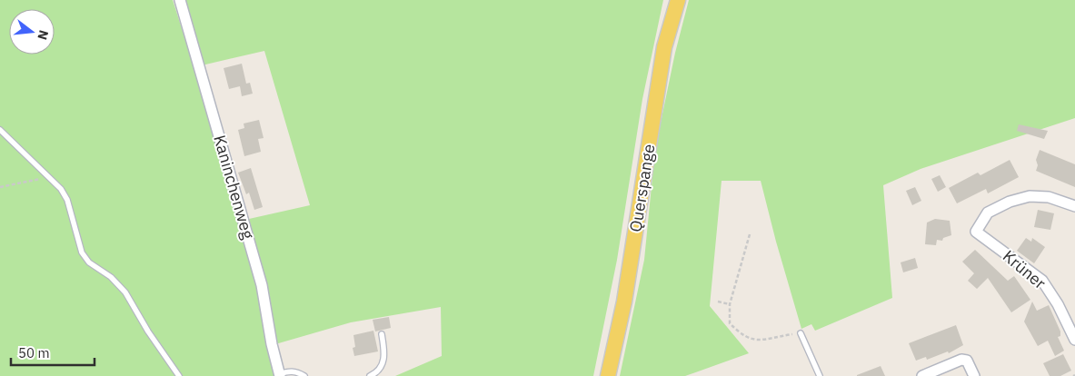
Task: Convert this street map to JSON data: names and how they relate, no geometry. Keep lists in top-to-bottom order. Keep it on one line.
{"streets":{"main road":["Querspange"],"street":["Kaninchenweg","Krüner"]},"scale_bar":"50 m","north":"right"}
